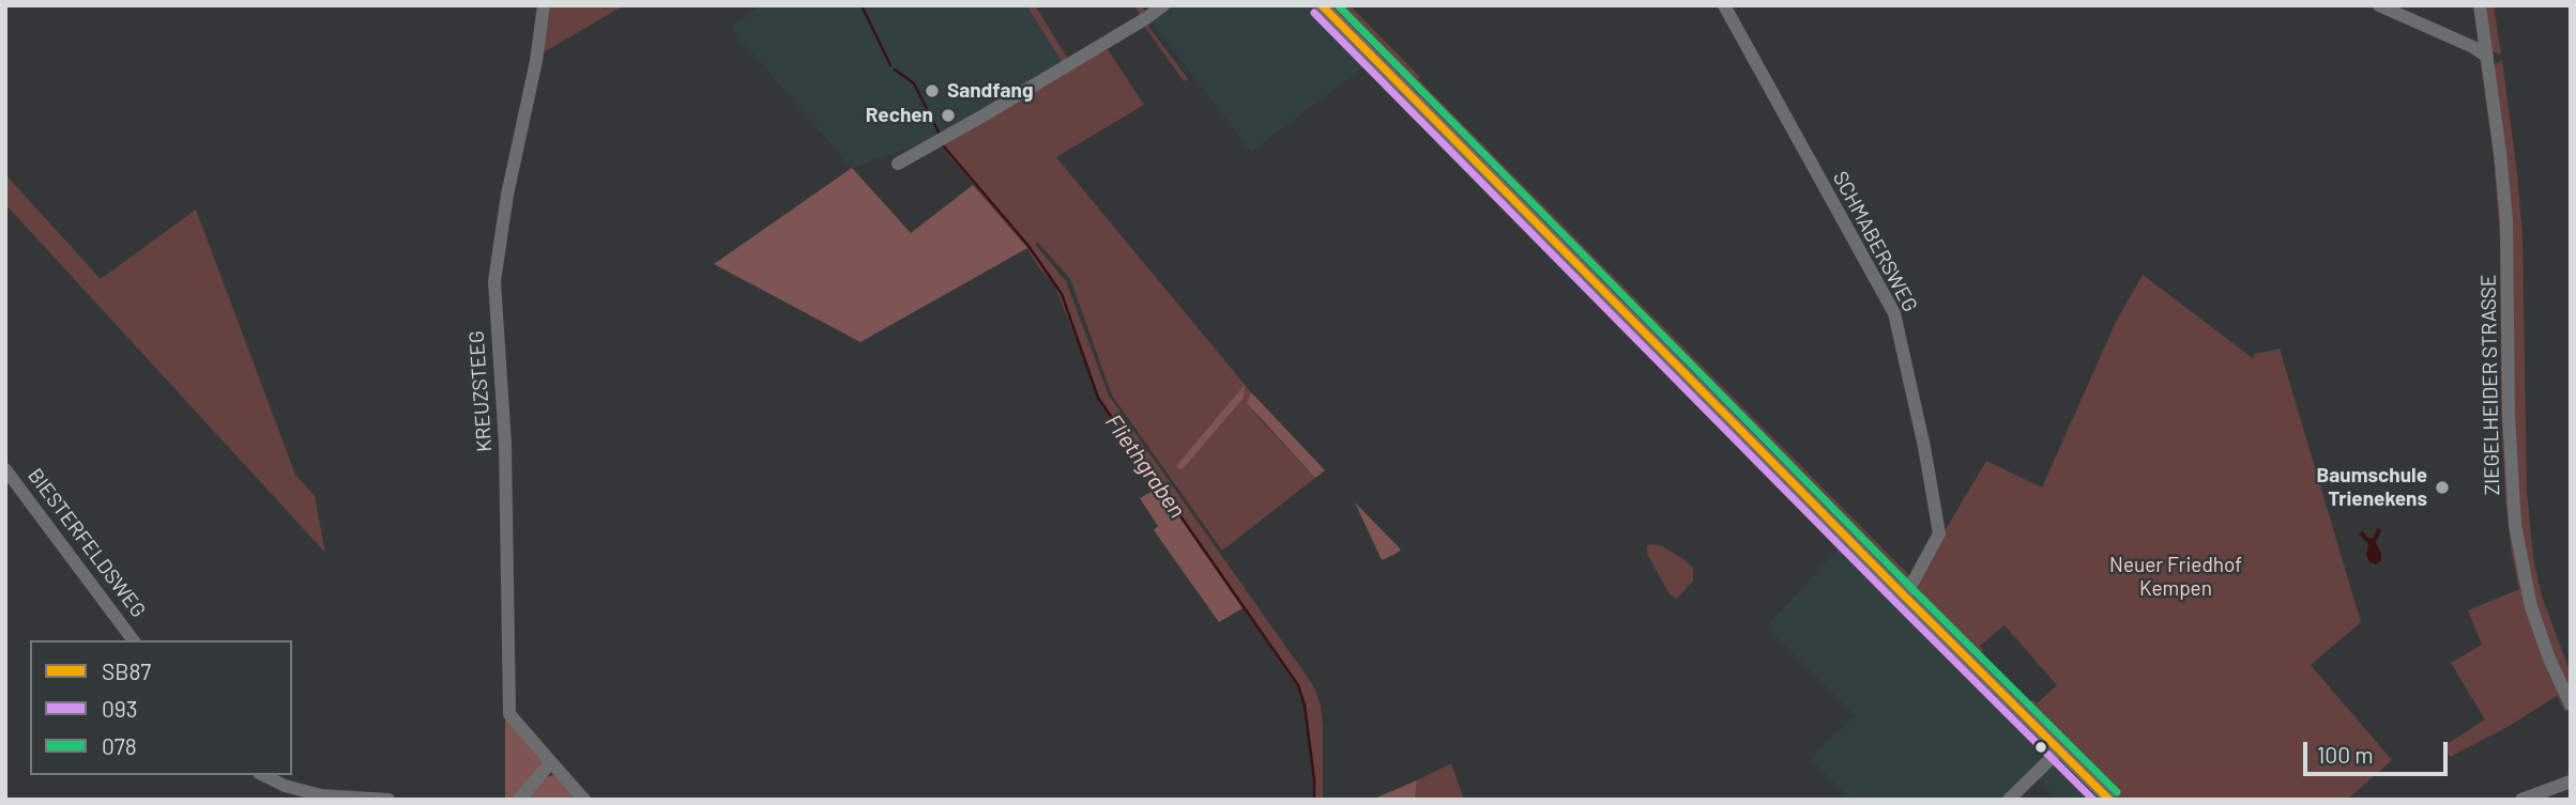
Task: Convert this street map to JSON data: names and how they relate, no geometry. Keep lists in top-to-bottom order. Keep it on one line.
{"streets":{"street":["SCHMABERSWEG","ZIEGELHEIDER STRASSE","KREUZSTEEG","BIESTERFELDSWEG"]},"water":["Fliethgraben"],"parks":["Neuer Friedhof Kempen"],"places":["Sandfang","Rechen","Baumschule Trienekens"],"lines":["transit line SB87","transit line 078","transit line 093"],"legend":["SB87","093","078"],"scale_bar":"100 m"}
